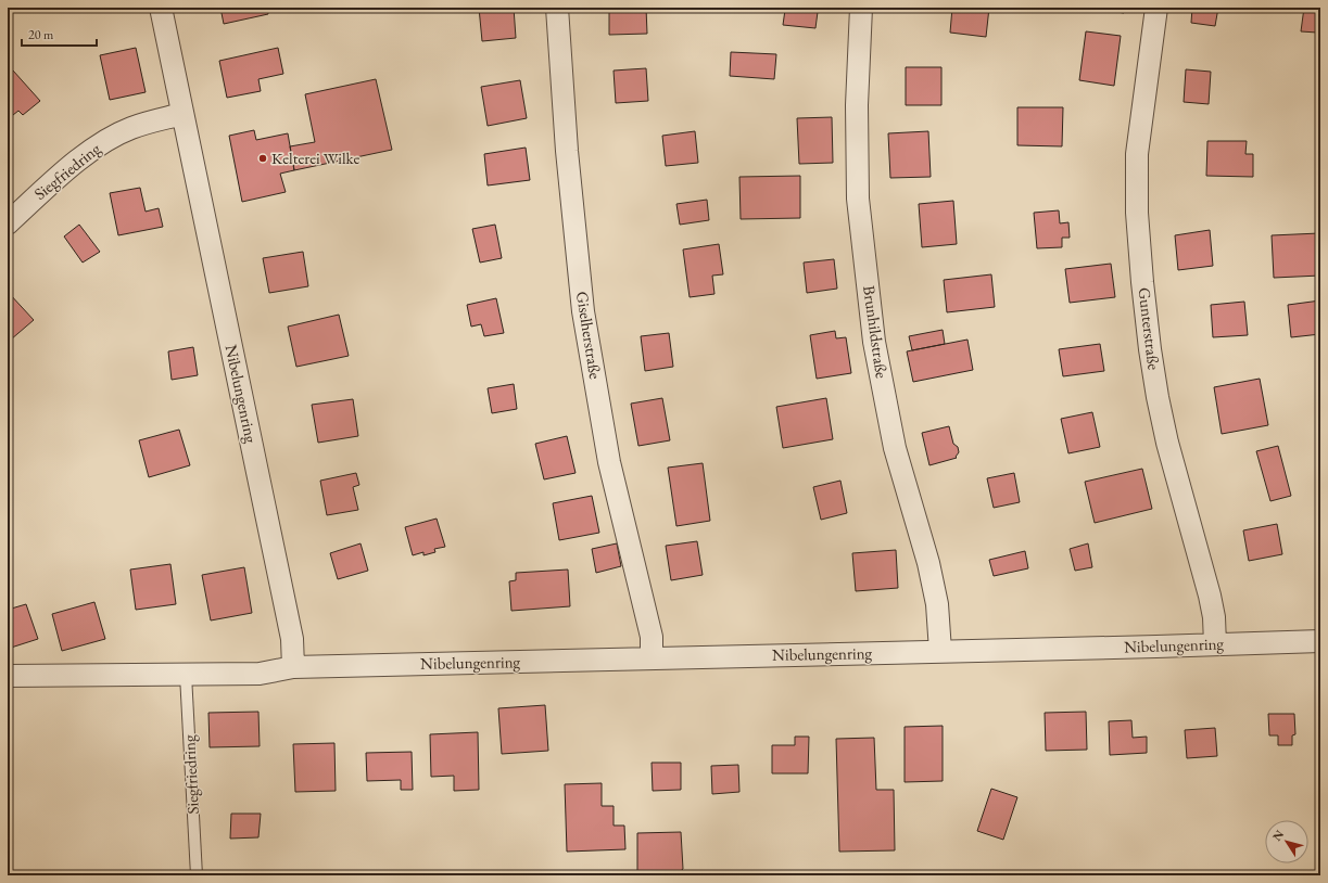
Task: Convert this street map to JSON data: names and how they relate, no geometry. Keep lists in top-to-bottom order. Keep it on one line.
{"streets":{"street":["Siegfriedring","Gunterstraße","Brunhildstraße","Giselherstraße","Nibelungenring"]},"crossings":[["Siegfriedring","Nibelungenring"],["Gunterstraße","Nibelungenring"],["Brunhildstraße","Nibelungenring"],["Giselherstraße","Nibelungenring"]],"places":["Kelterei Wilke"],"scale_bar":"20 m","north":"top left"}
